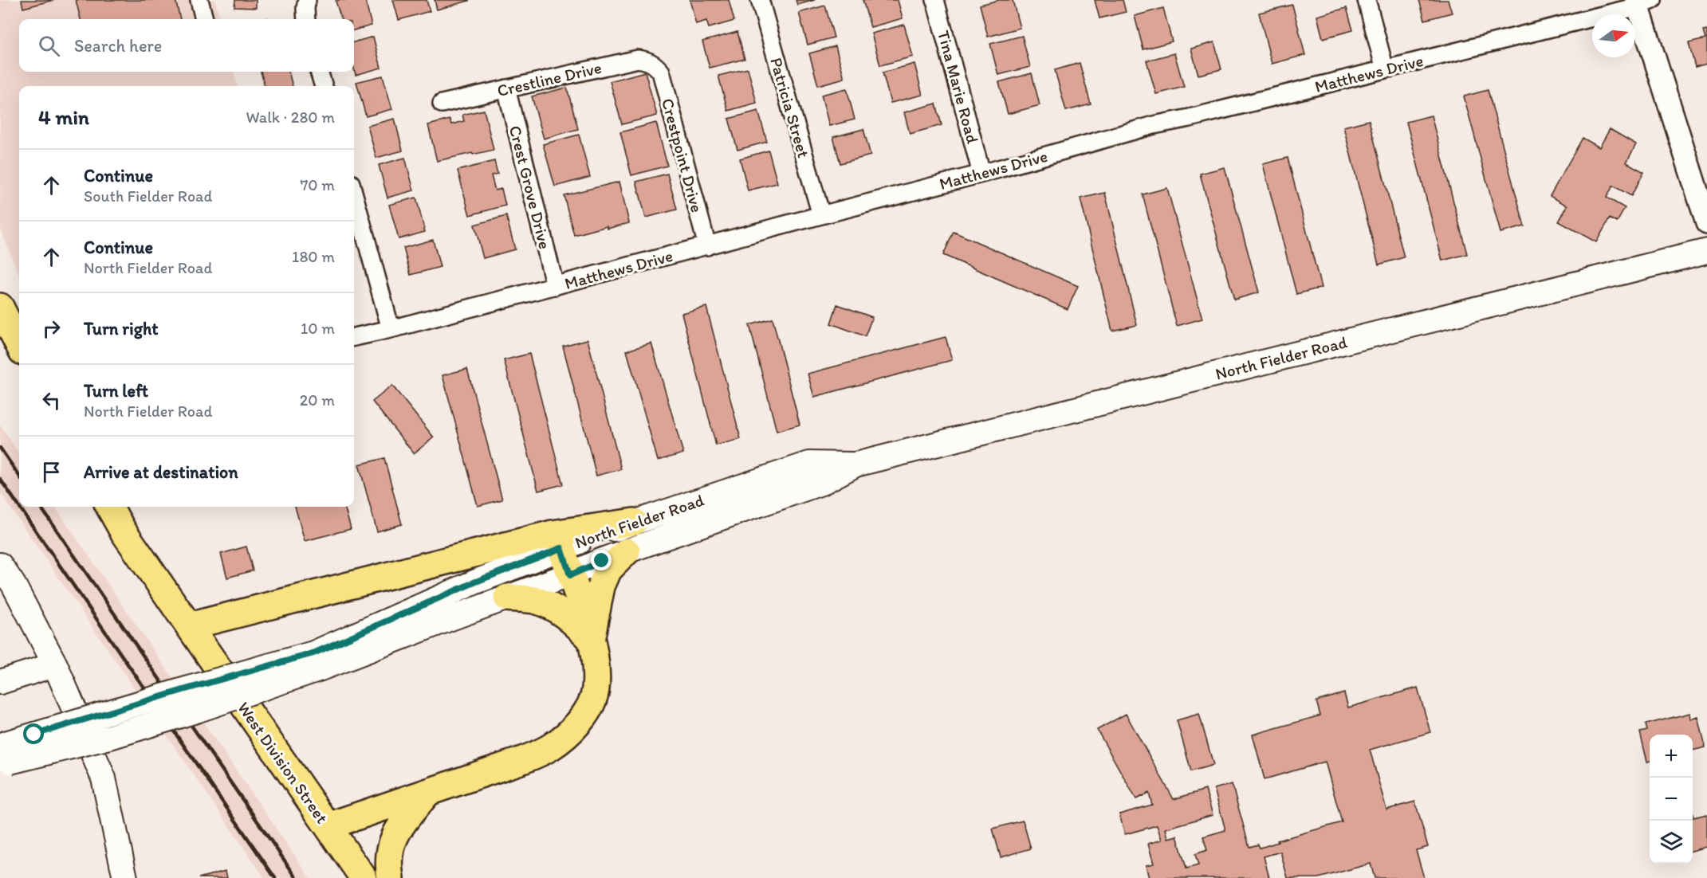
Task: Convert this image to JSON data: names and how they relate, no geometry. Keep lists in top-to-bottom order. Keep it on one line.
{"streets":{"main road":["North Fielder Road","West Division Street"],"street":["Matthews Drive","Crestline Drive","Tina Marie Road","Patricia Street","Crestpoint Drive","Crest Grove Drive"]},"crossings":[["Matthews Drive","Tina Marie Road"],["Matthews Drive","Patricia Street"],["Matthews Drive","Crestpoint Drive"],["Matthews Drive","Crest Grove Drive"],["Crestline Drive","Crestpoint Drive"],["Crestline Drive","Crest Grove Drive"]],"north":"right","page":{"search":"Search here","heading":["4 min","Walk · 280 m"],"list":[["Continue","South Fielder Road","70 m"],["Continue","North Fielder Road","180 m"],["Turn right","10 m"],["Turn left","North Fielder Road","20 m"],"Arrive at destination"],"map_buttons":["+","−"]}}
